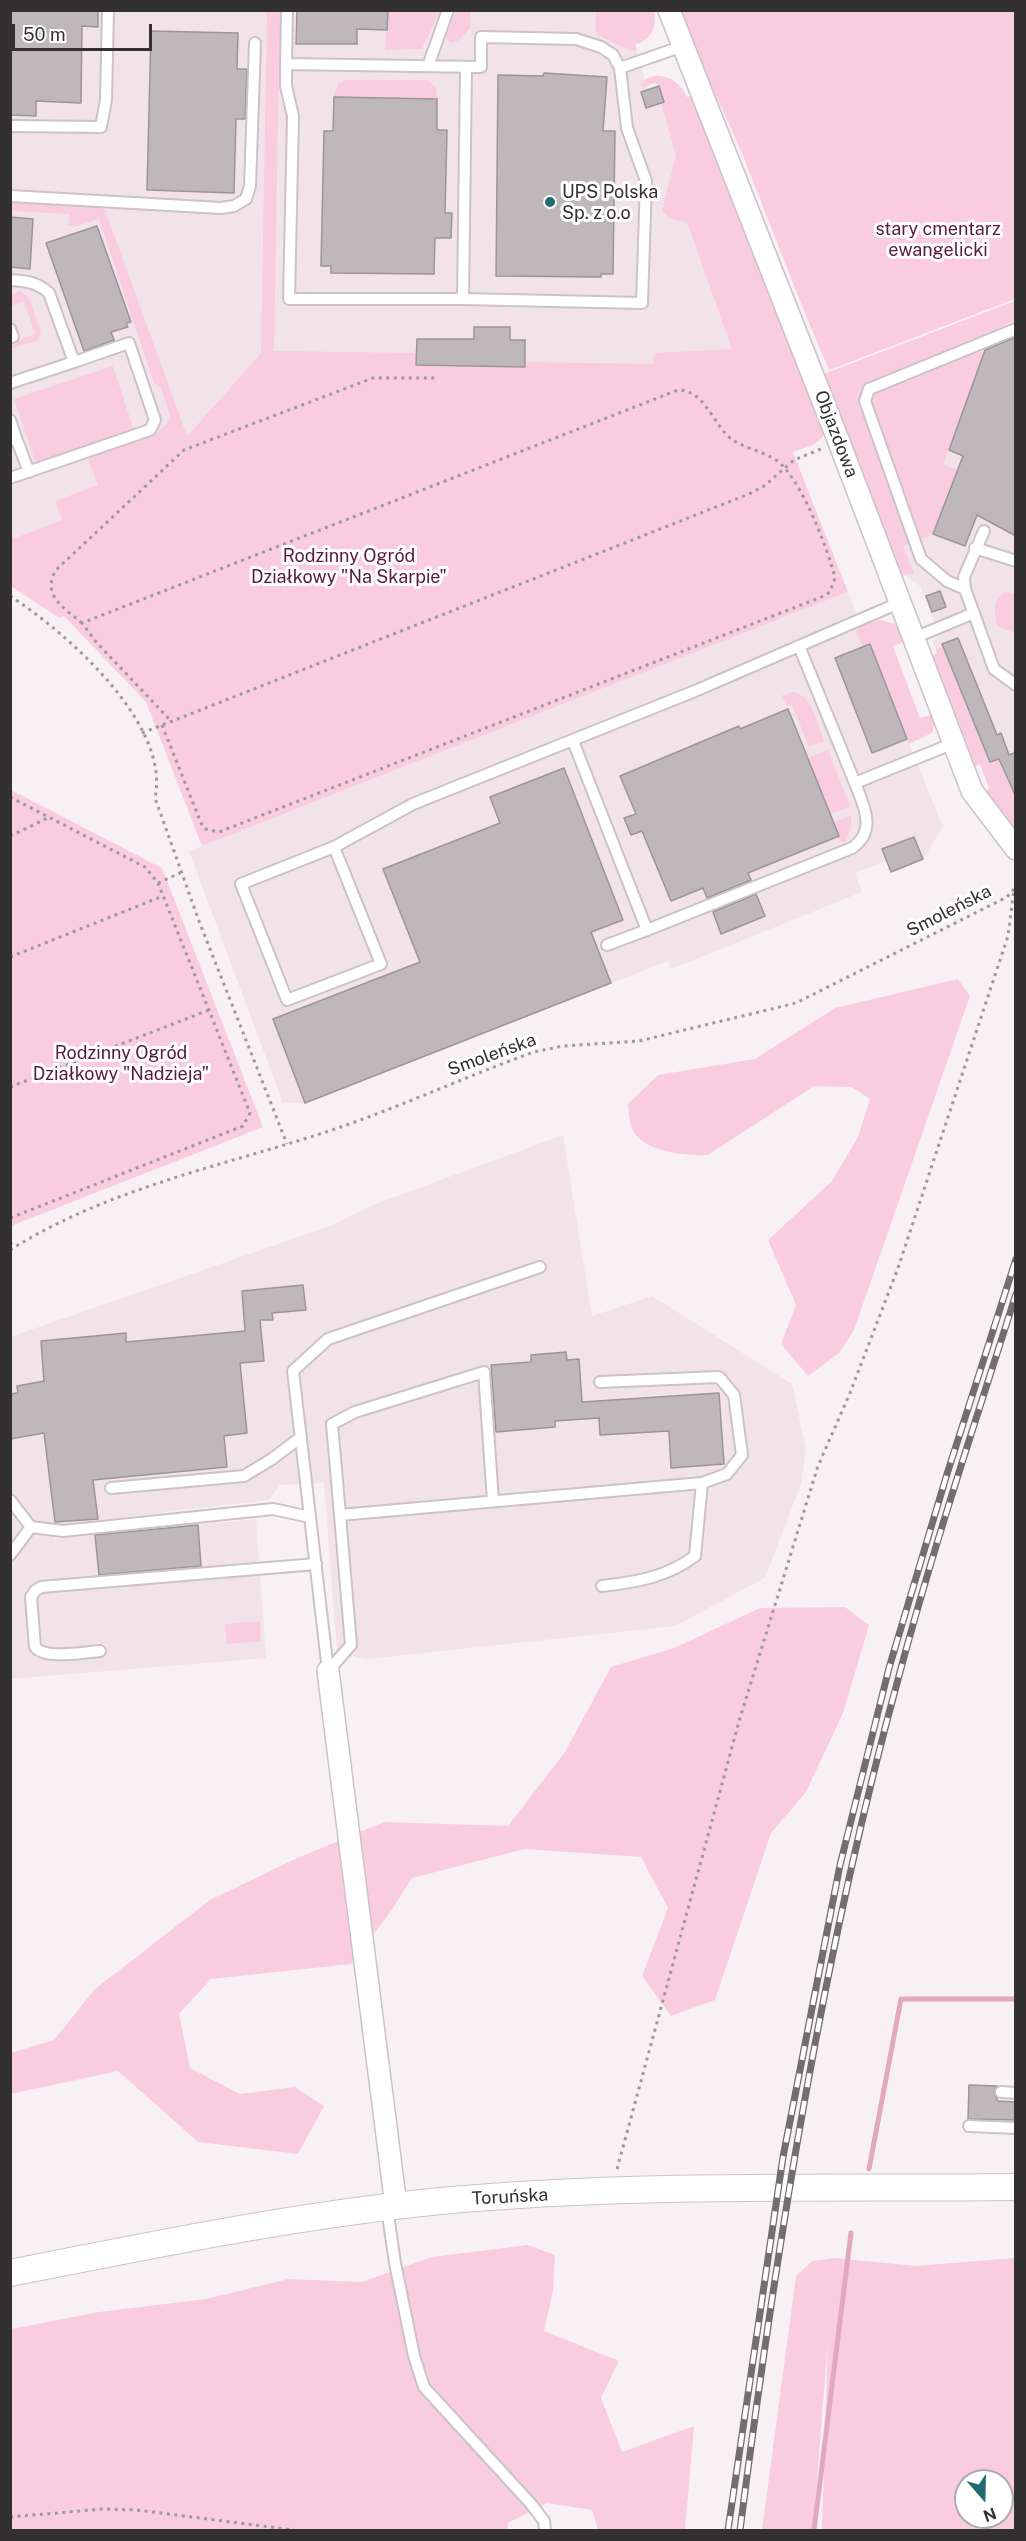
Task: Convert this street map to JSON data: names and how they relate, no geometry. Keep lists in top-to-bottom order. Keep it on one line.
{"streets":{"street":["Objazdowa","Toruńska"],"path":["Smoleńska"]},"parks":["stary cmentarz ewangelicki","Rodzinny Ogród Działkowy \"Na Skarpie\"","Rodzinny Ogród Działkowy \"Nadzieja\""],"places":["UPS Polska Sp. z o.o"],"scale_bar":"50 m","north":"bottom"}
